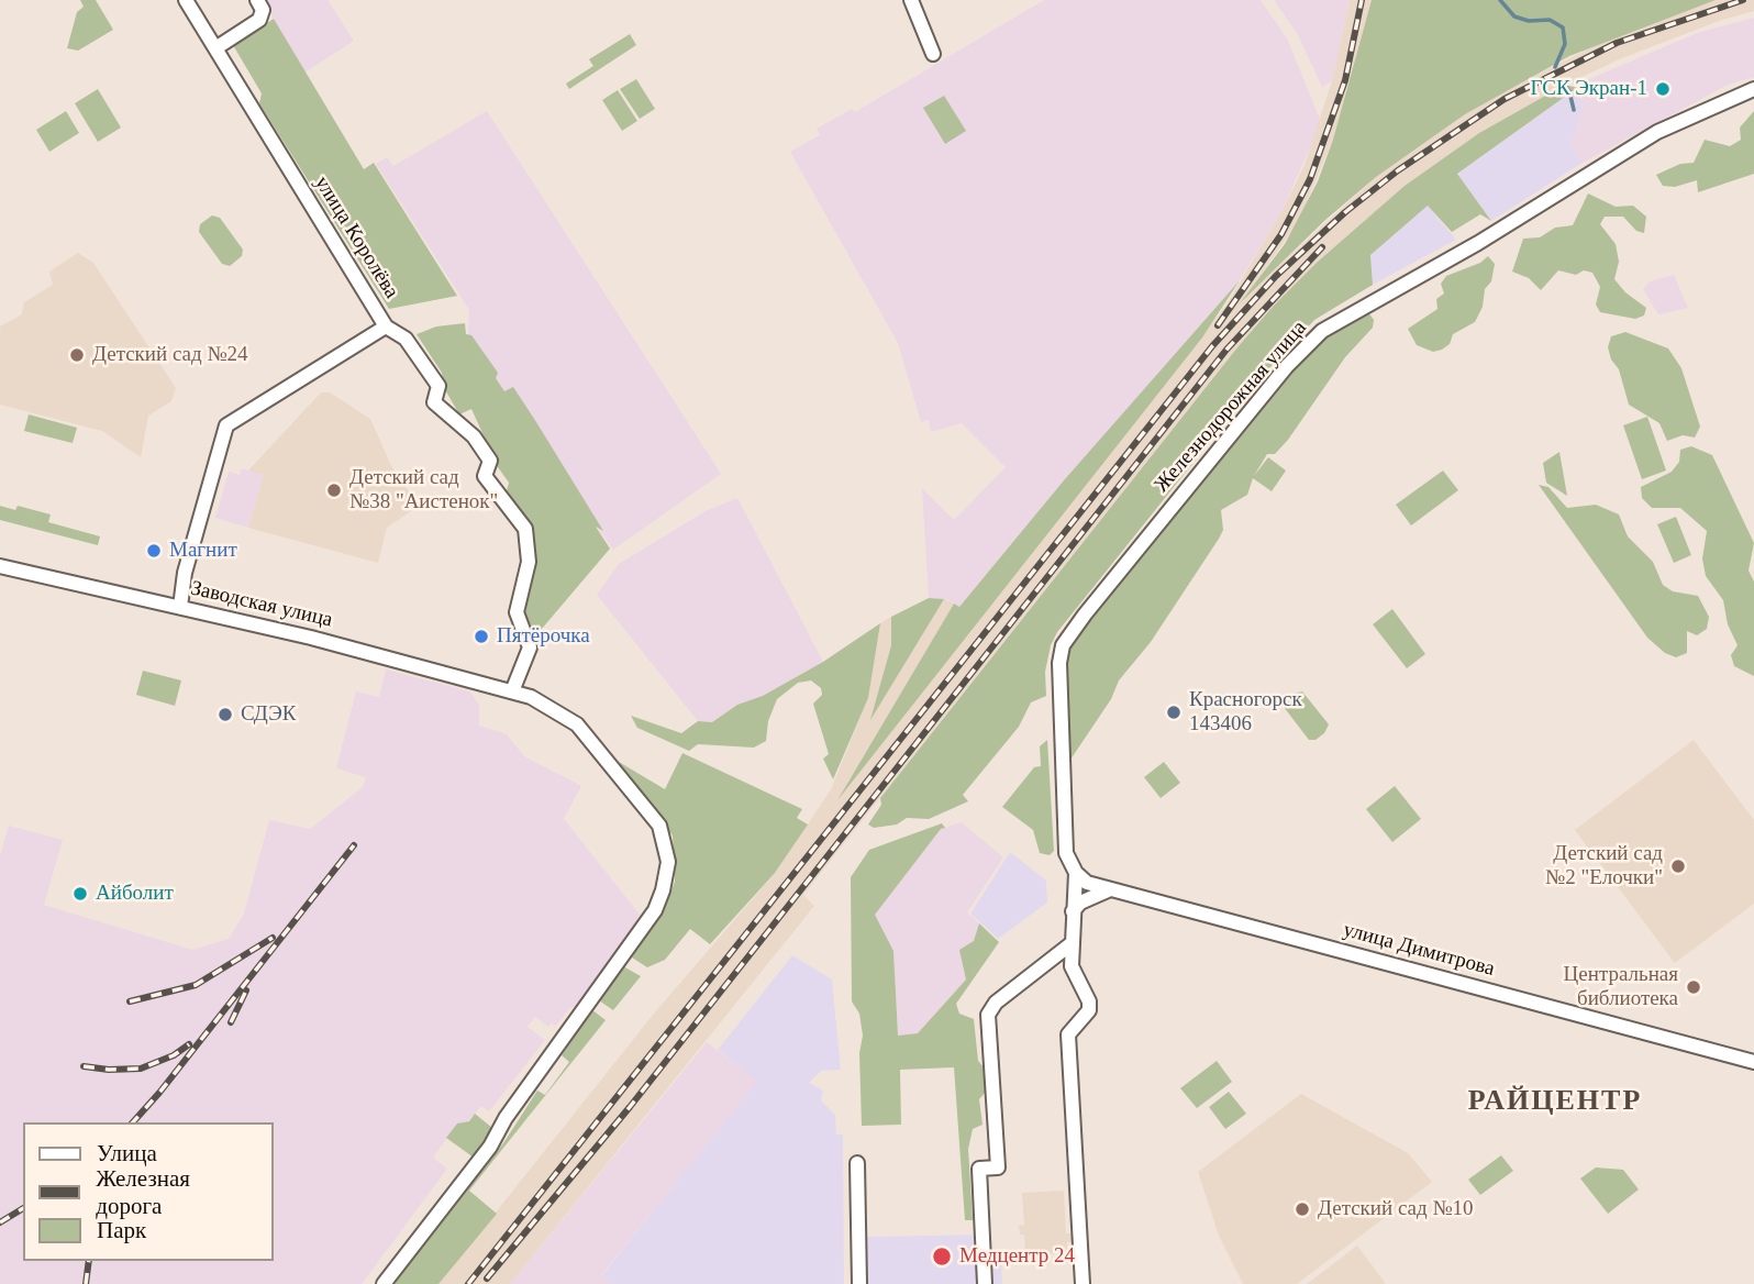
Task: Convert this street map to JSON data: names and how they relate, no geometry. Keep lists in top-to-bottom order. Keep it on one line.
{"streets":{"street":["улица Королёва","Железнодорожная улица","Заводская улица","улица Димитрова"]},"crossings":[["улица Королёва","Заводская улица"],["Железнодорожная улица","улица Димитрова"]],"districts":["РАЙЦЕНТР"],"places":["ГСК Экран-1","Детский сад №24","Детский сад №38 \"Аистенок\"","Магнит","Пятёрочка","Красногорск 143406","СДЭК","Детский сад №2 \"Елочки\"","Айболит","Центральная библиотека","Детский сад №10","Медцентр 24"],"legend":["Улица","Железная дорога","Парк"]}
